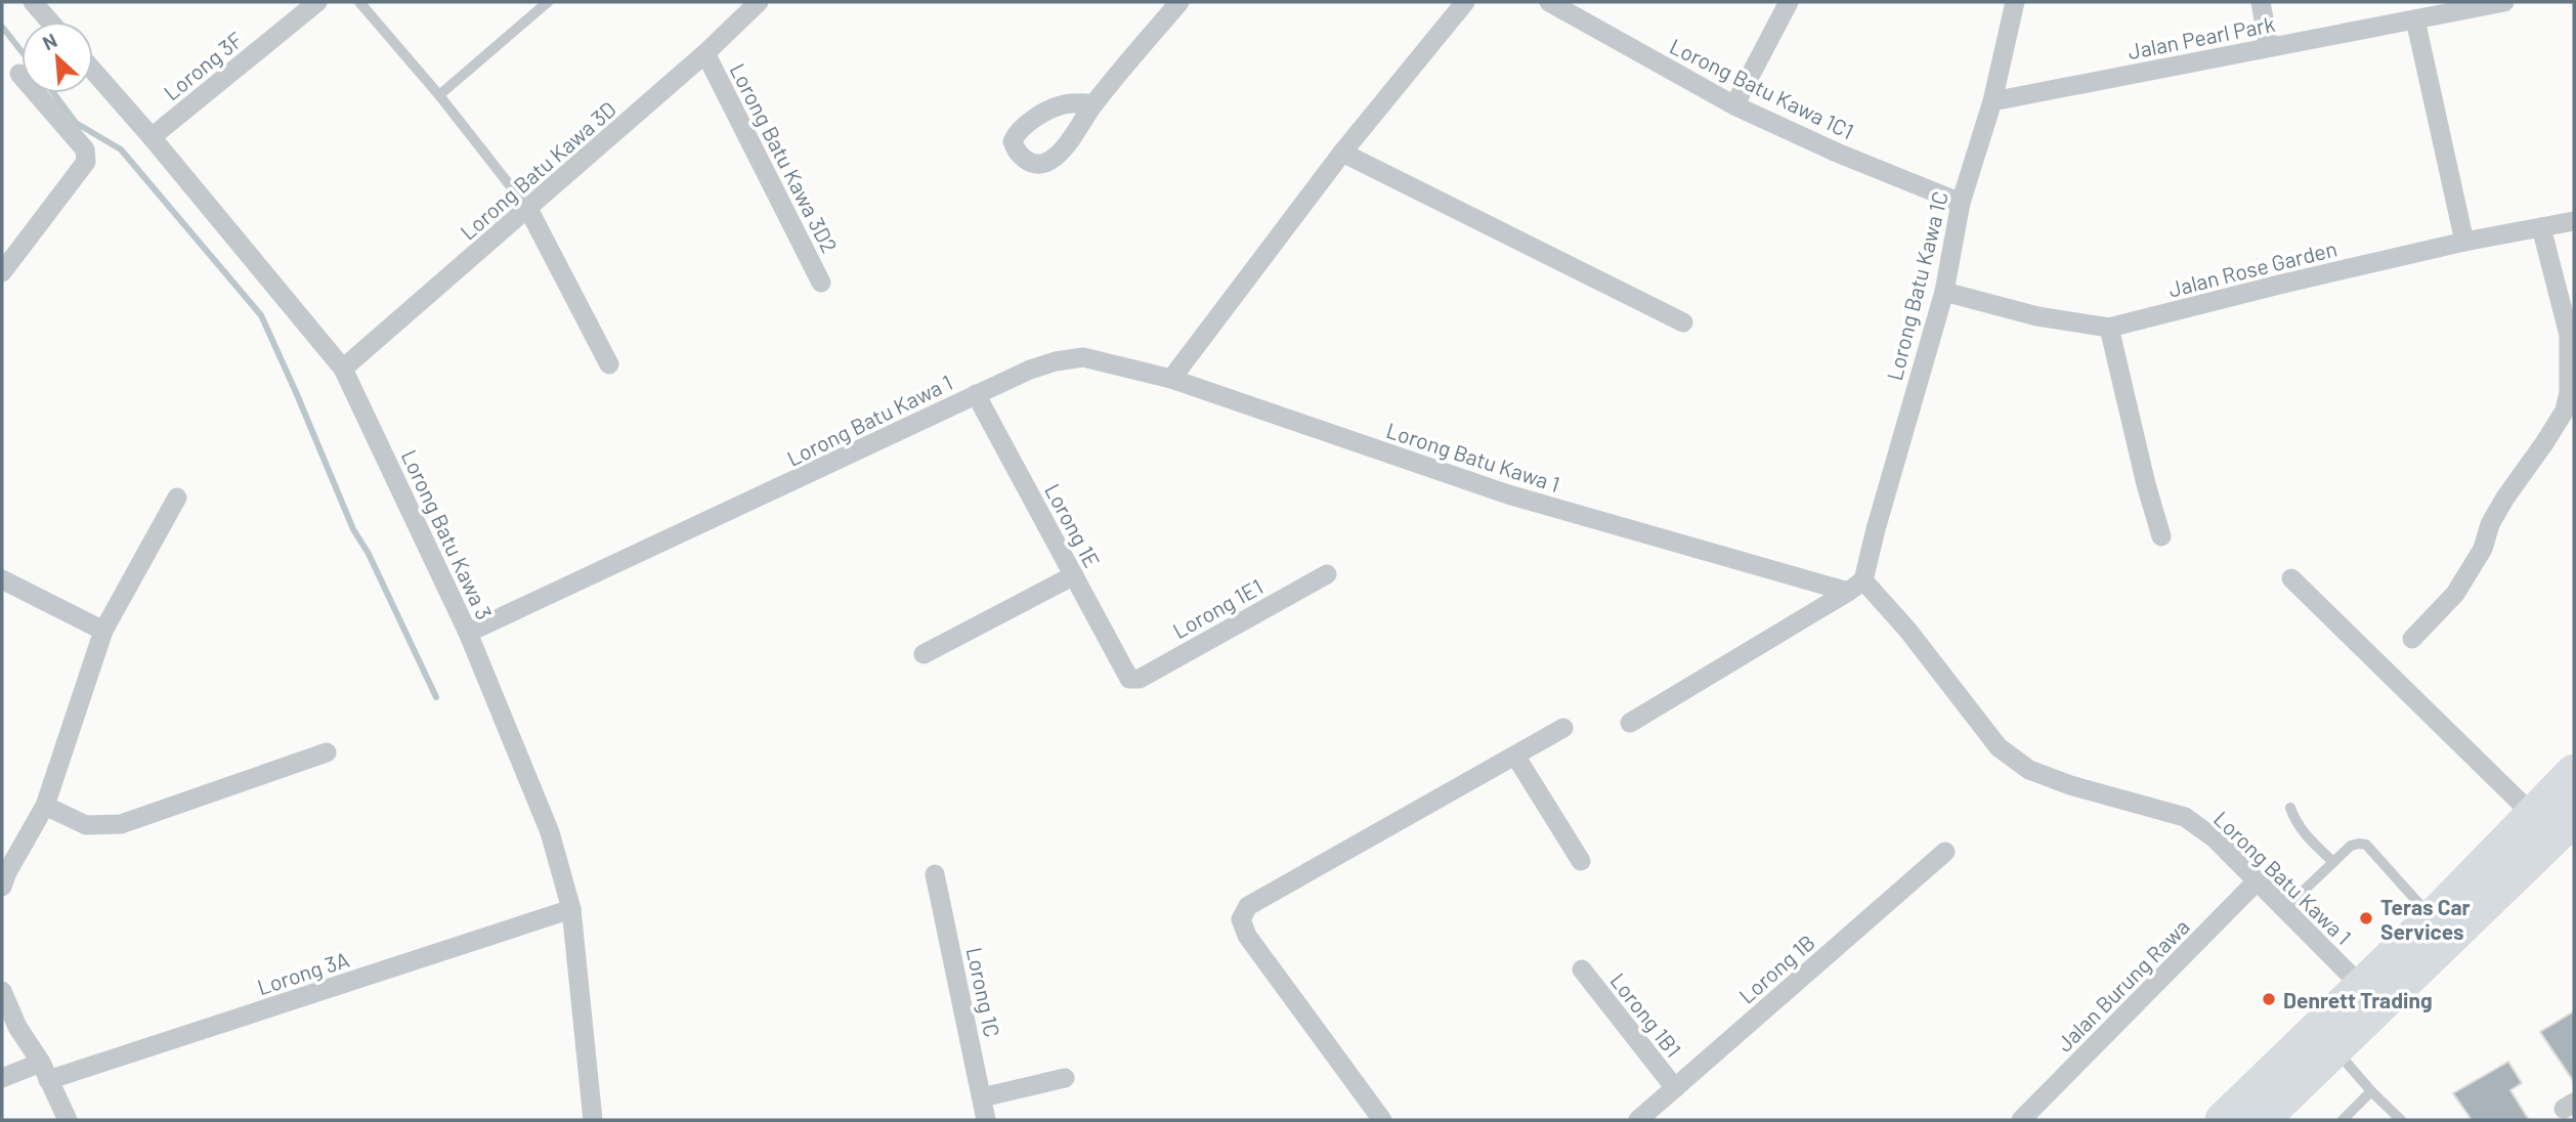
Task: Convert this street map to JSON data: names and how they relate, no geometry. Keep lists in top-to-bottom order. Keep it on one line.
{"streets":{"street":["Jalan Pearl Park","Lorong 3F","Lorong Batu Kawa 1C1","Lorong Batu Kawa 3D2","Lorong Batu Kawa 3D","Jalan Rose Garden","Lorong Batu Kawa 1C","Lorong Batu Kawa 1","Lorong 1E","Lorong Batu Kawa 3","Lorong 1E1","Lorong 1B","Lorong 3A","Jalan Burung Rawa","Lorong 1C","Lorong 1B1"]},"crossings":[["Jalan Pearl Park","Lorong Batu Kawa 1C"],["Lorong 3F","Lorong Batu Kawa 3"],["Lorong Batu Kawa 1C1","Lorong Batu Kawa 1C"],["Lorong Batu Kawa 3D2","Lorong Batu Kawa 3D"],["Lorong Batu Kawa 3D","Lorong Batu Kawa 3"],["Jalan Rose Garden","Lorong Batu Kawa 1C"],["Lorong Batu Kawa 1C","Lorong Batu Kawa 1"],["Lorong Batu Kawa 1","Lorong 1E"],["Lorong Batu Kawa 1","Lorong Batu Kawa 3"],["Lorong Batu Kawa 1","Jalan Burung Rawa"],["Lorong 1E","Lorong 1E1"],["Lorong Batu Kawa 3","Lorong 3A"],["Lorong 1B","Lorong 1B1"]],"places":["Teras Car Services","Denrett Trading"],"north":"top left"}
